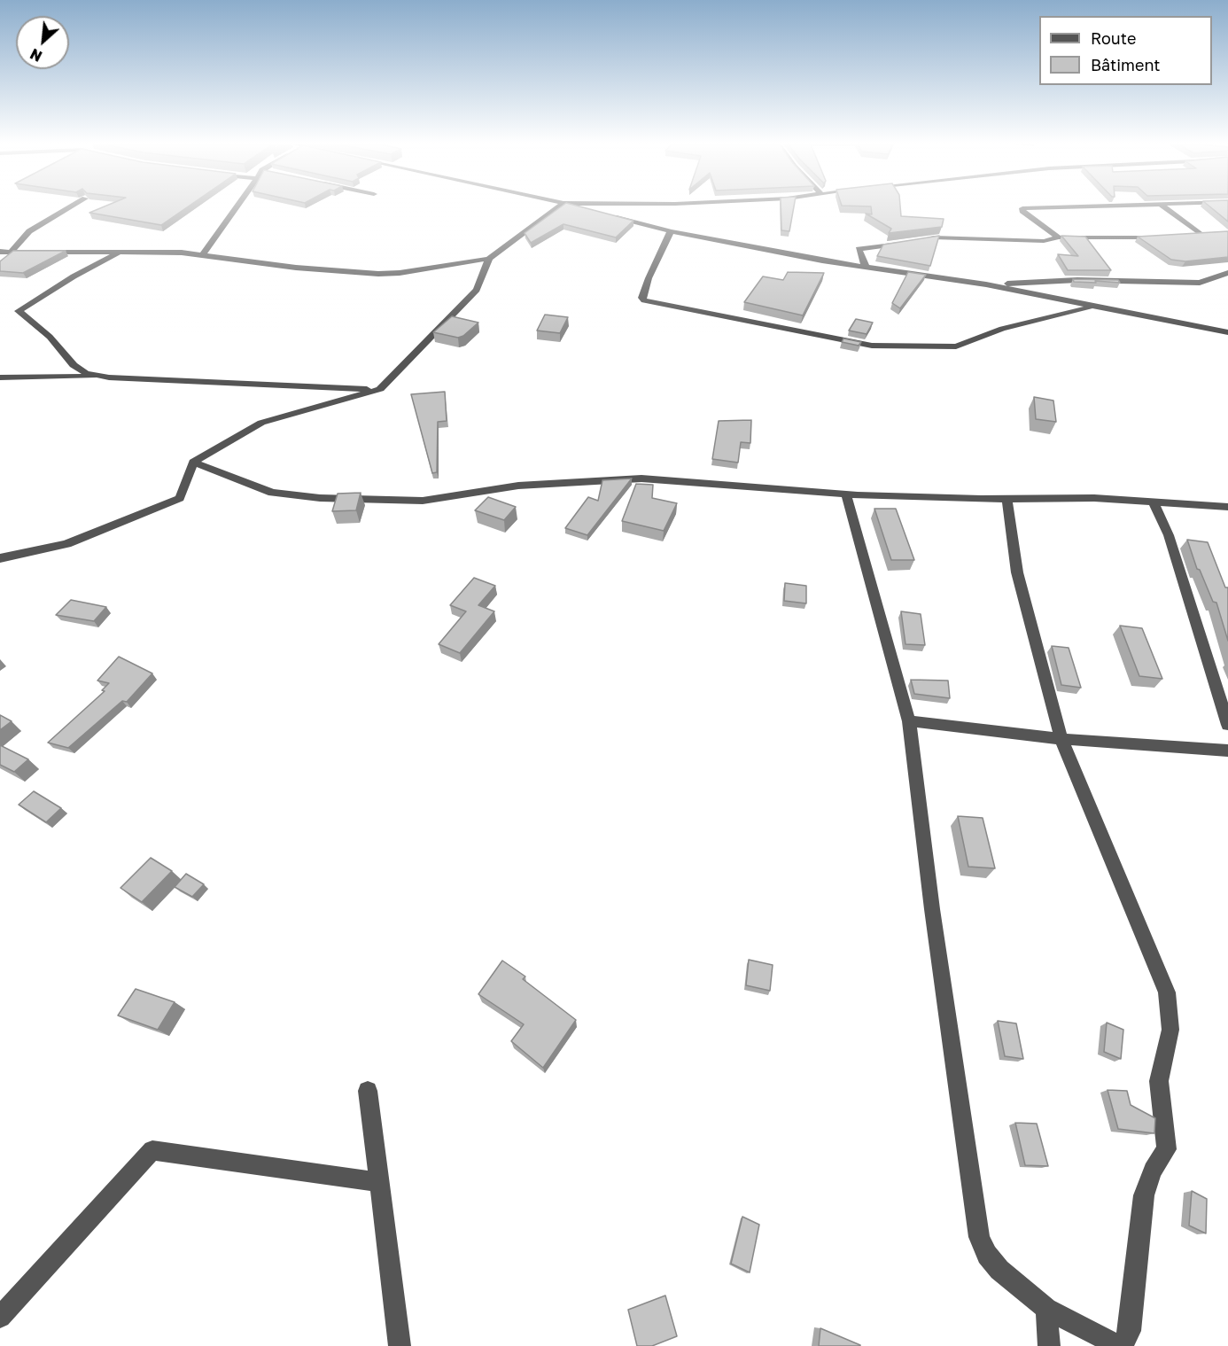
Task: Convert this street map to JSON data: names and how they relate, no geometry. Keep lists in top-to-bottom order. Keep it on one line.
{"legend":["Route","Bâtiment"],"north":"bottom left"}
